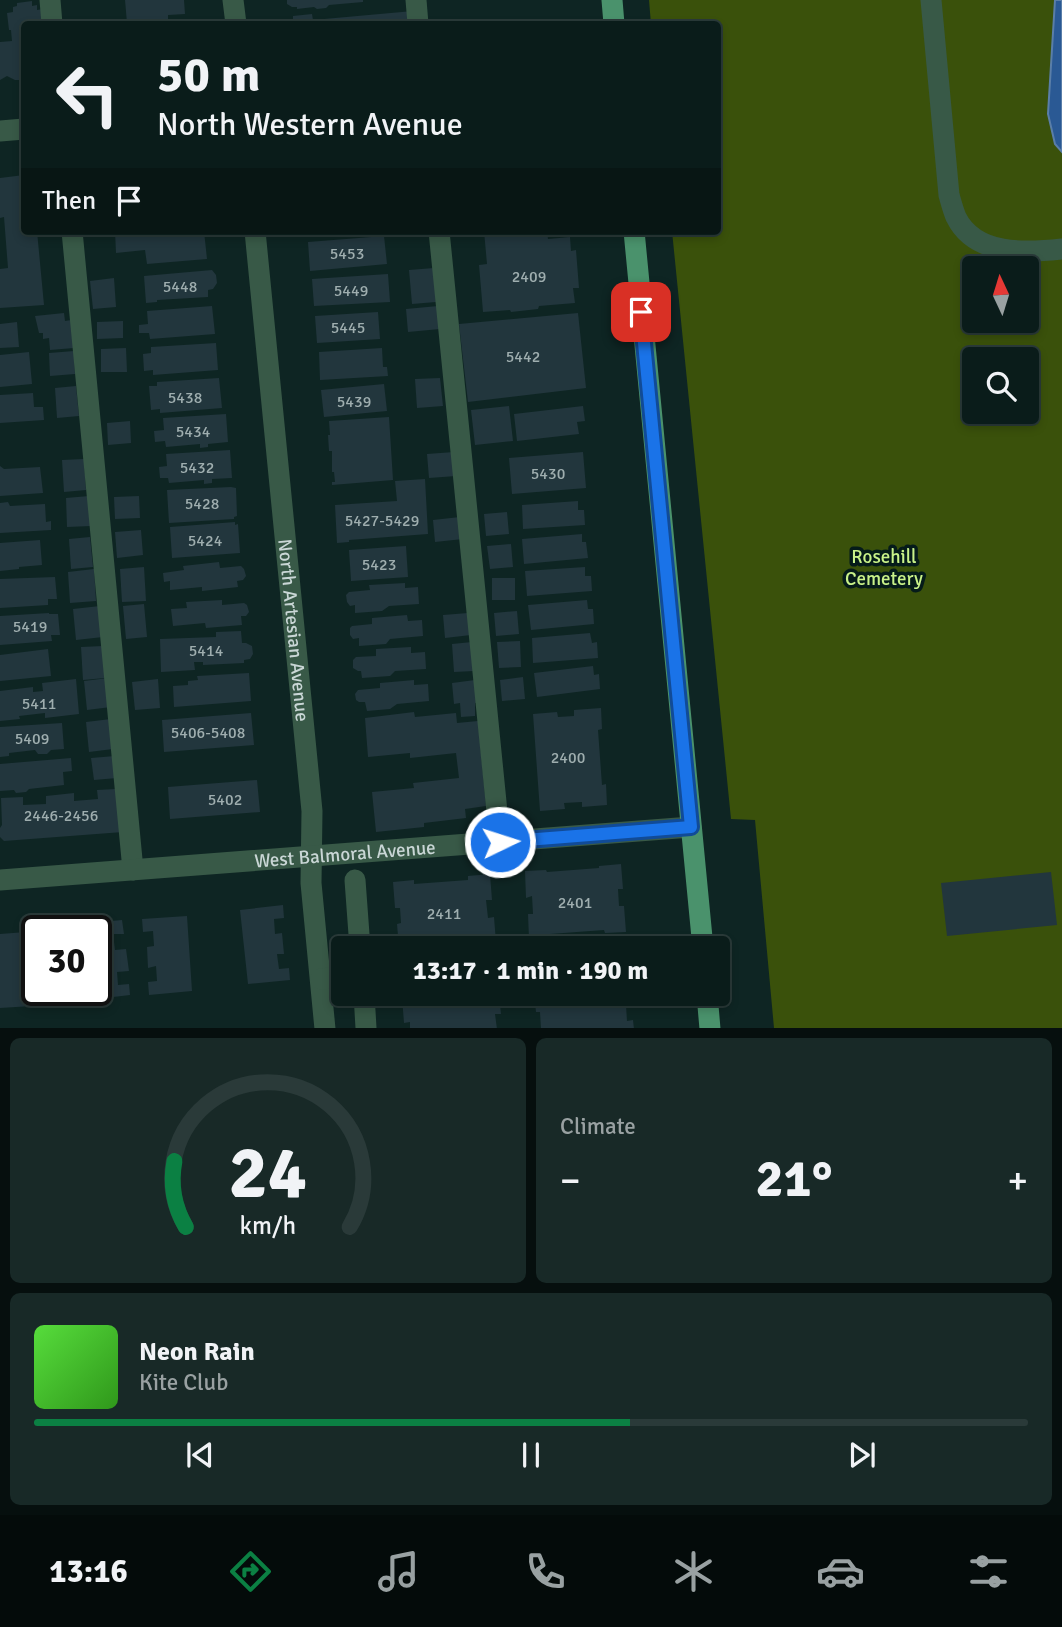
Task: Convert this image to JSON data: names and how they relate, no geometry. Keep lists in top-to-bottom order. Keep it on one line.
{"streets":{"street":["North Artesian Avenue","West Balmoral Avenue"]},"crossings":[["North Artesian Avenue","West Balmoral Avenue"]],"parks":["Rosehill Cemetery"],"house_numbers":["5453","2409","5448","5449","5445","5442","5438","5439","5434","5432","5430","5428","5427-5429","5424","5423","5419","5414","5411","5406-5408","5409","2400","5402","2446-2456","2401","2411"],"north":"top","page":{"turn":["50 m","North Western Avenue"],"then":"Then","limit":"30","trip":"13:17 · 1 min · 190 m","tile":"Climate","heat":["−","21°","+"],"song":["Neon Rain","Kite Club"],"tabs":"13:16","gauge":["24","km/h"]}}
